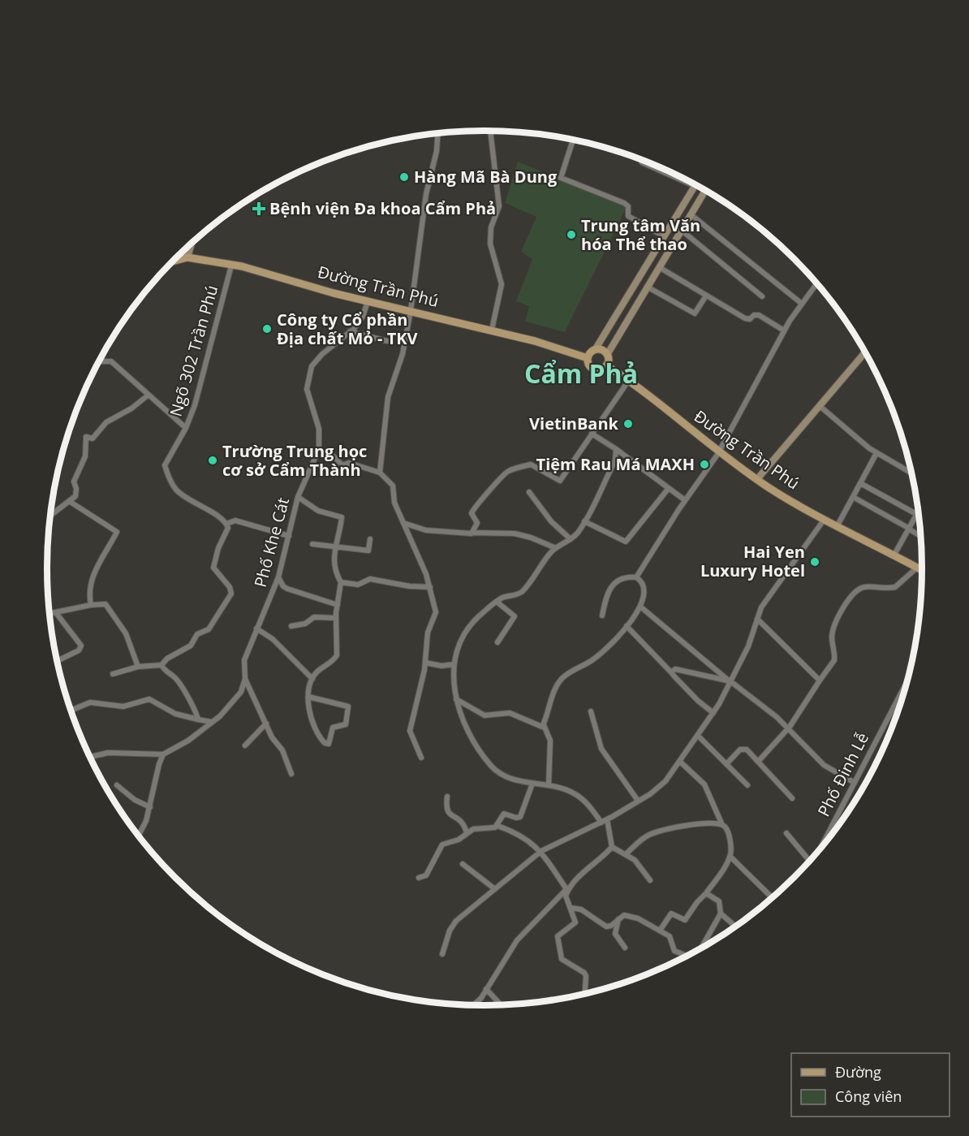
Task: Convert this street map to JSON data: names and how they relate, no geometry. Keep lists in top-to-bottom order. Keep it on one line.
{"streets":{"main road":["Đường Trần Phú"],"street":["Ngõ 302 Trần Phú","Phố Khe Cát","Phố Đinh Lễ"]},"crossings":[["Đường Trần Phú","Ngõ 302 Trần Phú"],["Đường Trần Phú","Phố Khe Cát"]],"districts":["Cẩm Phả"],"places":{"other":["Hàng Mã Bà Dung","Trung tâm Văn hóa Thể thao","Công ty Cổ phần Địa chất Mỏ - TKV","VietinBank","Trường Trung học cơ sở Cẩm Thành","Tiệm Rau Má MAXH","Hai Yen Luxury Hotel"],"health":["Bệnh viện Đa khoa Cẩm Phả"]},"legend":["Đường","Công viên"]}
